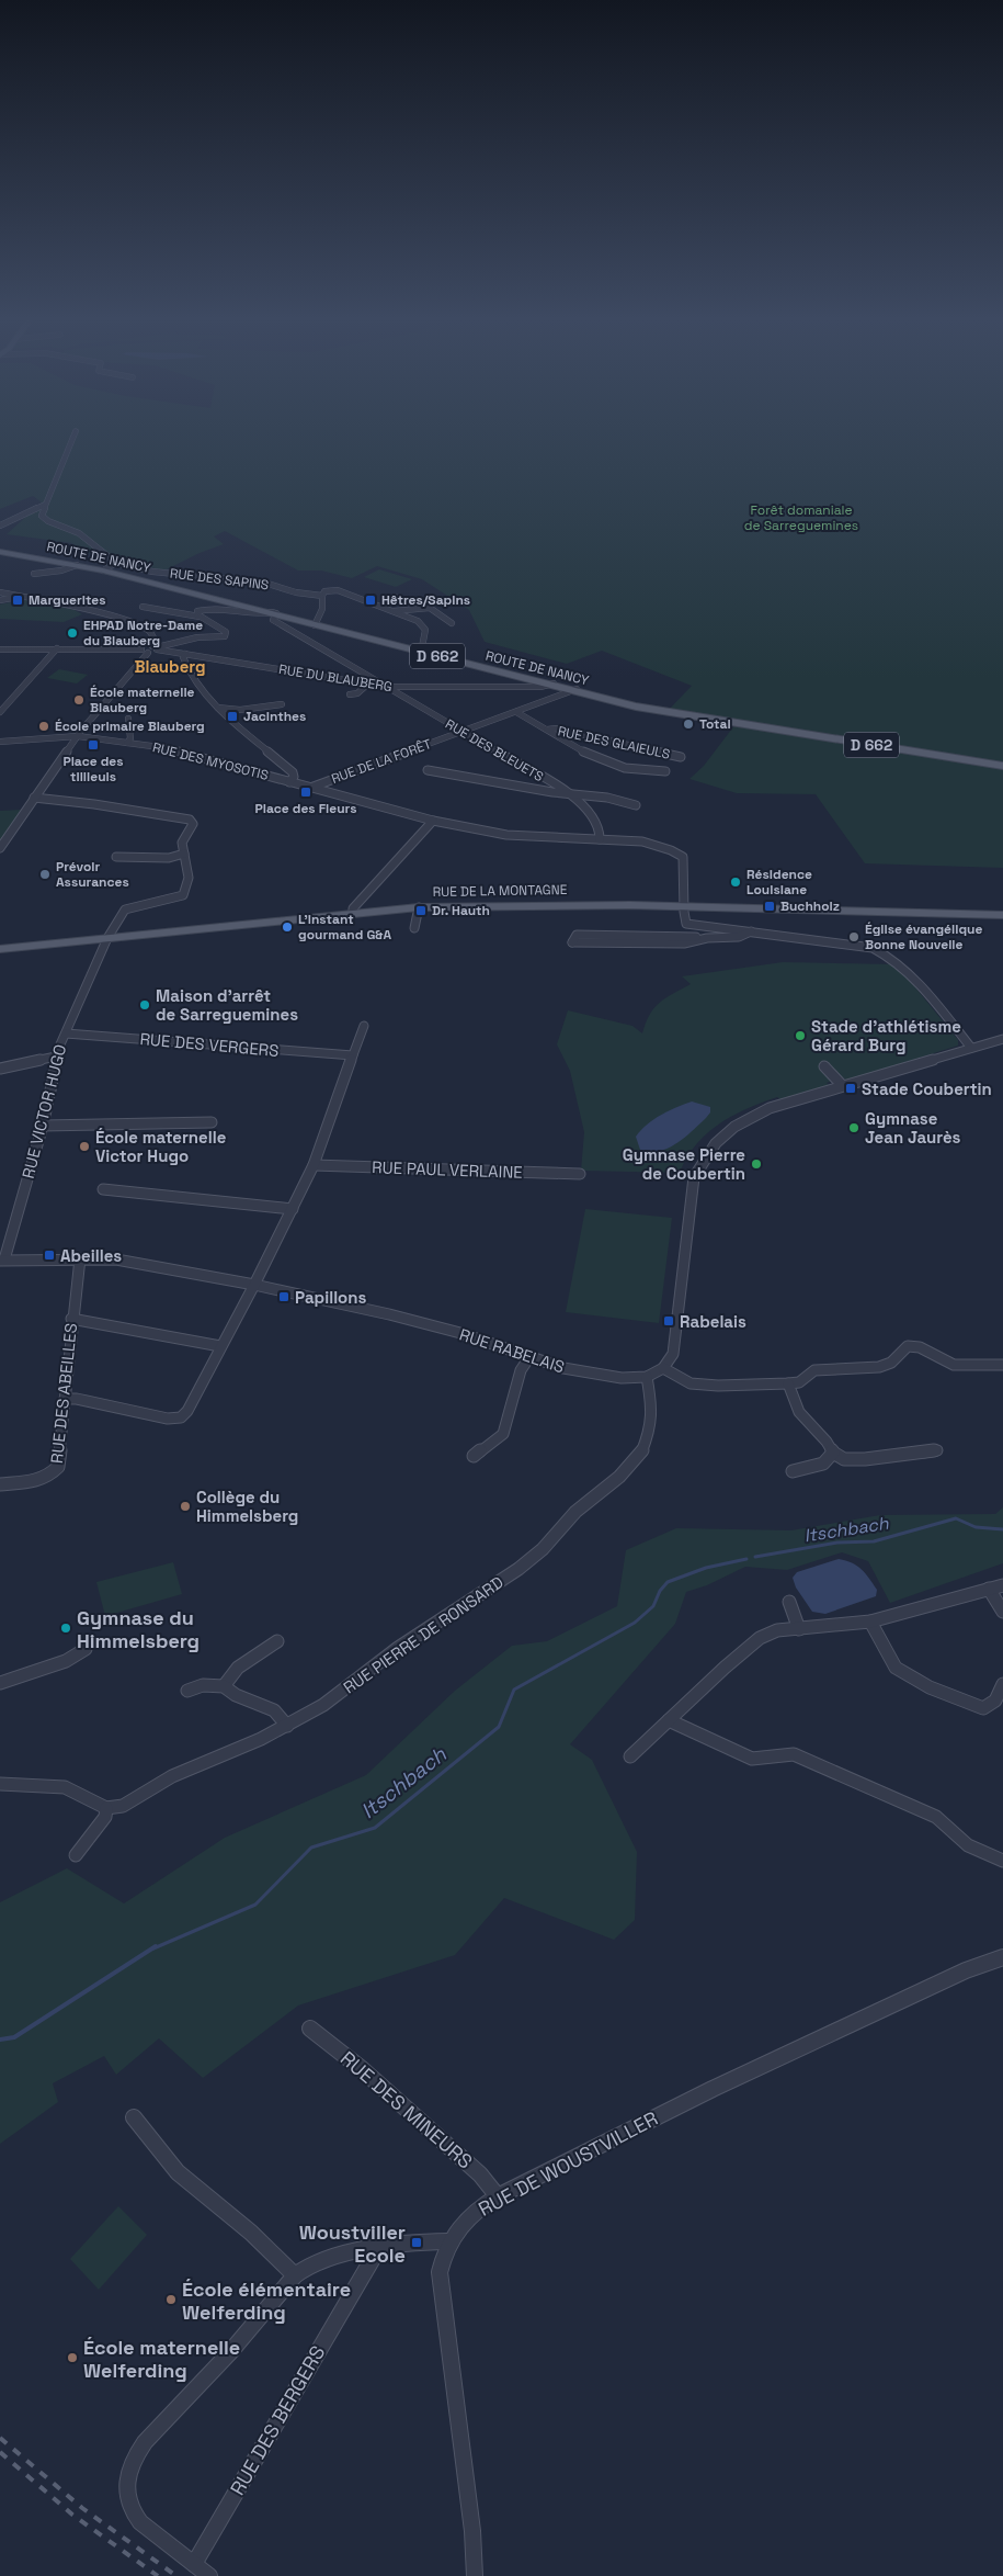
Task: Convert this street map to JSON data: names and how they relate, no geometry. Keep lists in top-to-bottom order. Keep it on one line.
{"streets":{"main road":["ROUTE DE NANCY","D 662","RUE DE LA MONTAGNE"],"street":["RUE DES SAPINS","RUE DU BLAUBERG","RUE DES GLAIEULS","RUE DES BLEUETS","RUE DES MYOSOTIS","RUE DE LA FORÊT","RUE DES VERGERS","RUE VICTOR HUGO","RUE PAUL VERLAINE","RUE RABELAIS","RUE DES ABEILLES","RUE PIERRE DE RONSARD","RUE DES MINEURS","RUE DE WOUSTVILLER","RUE DES BERGERS"]},"crossings":[["ROUTE DE NANCY","RUE DU BLAUBERG"],["ROUTE DE NANCY","RUE DES BLEUETS"],["ROUTE DE NANCY","RUE DE LA FORÊT"],["RUE DU BLAUBERG","RUE DES BLEUETS"],["RUE DES BLEUETS","RUE DE LA FORÊT"],["RUE DE LA MONTAGNE","RUE VICTOR HUGO"],["RUE DES VERGERS","RUE VICTOR HUGO"],["RUE VICTOR HUGO","RUE RABELAIS"],["RUE RABELAIS","RUE DES ABEILLES"],["RUE RABELAIS","RUE PIERRE DE RONSARD"],["RUE DES MINEURS","RUE DE WOUSTVILLER"]],"districts":["Blauberg"],"water":["Itschbach"],"parks":["Forêt domaniale de Sarreguemines"],"places":{"transit":["Marguerites","Hêtres/Sapins","Jacinthes","Place des tillleuls","Place des Fleurs","Buchholz","Dr. Hauth","Stade Coubertin","Abeilles","Papillons","Rabelais","Woustviller Ecole"],"other":["EHPAD Notre-Dame du Blauberg","École maternelle Blauberg","Total","École primaire Blauberg","Prévoir Assurances","Résidence Louisiane","L'instant gourmand G&A","Église évangélique Bonne Nouvelle","Maison d'arrêt de Sarreguemines","Stade d'athlétisme Gérard Burg","Gymnase Jean Jaurès","École maternelle Victor Hugo","Gymnase Pierre de Coubertin","Collège du Himmelsberg","Gymnase du Himmelsberg","École élémentaire Welferding","École maternelle Welferding"]}}
